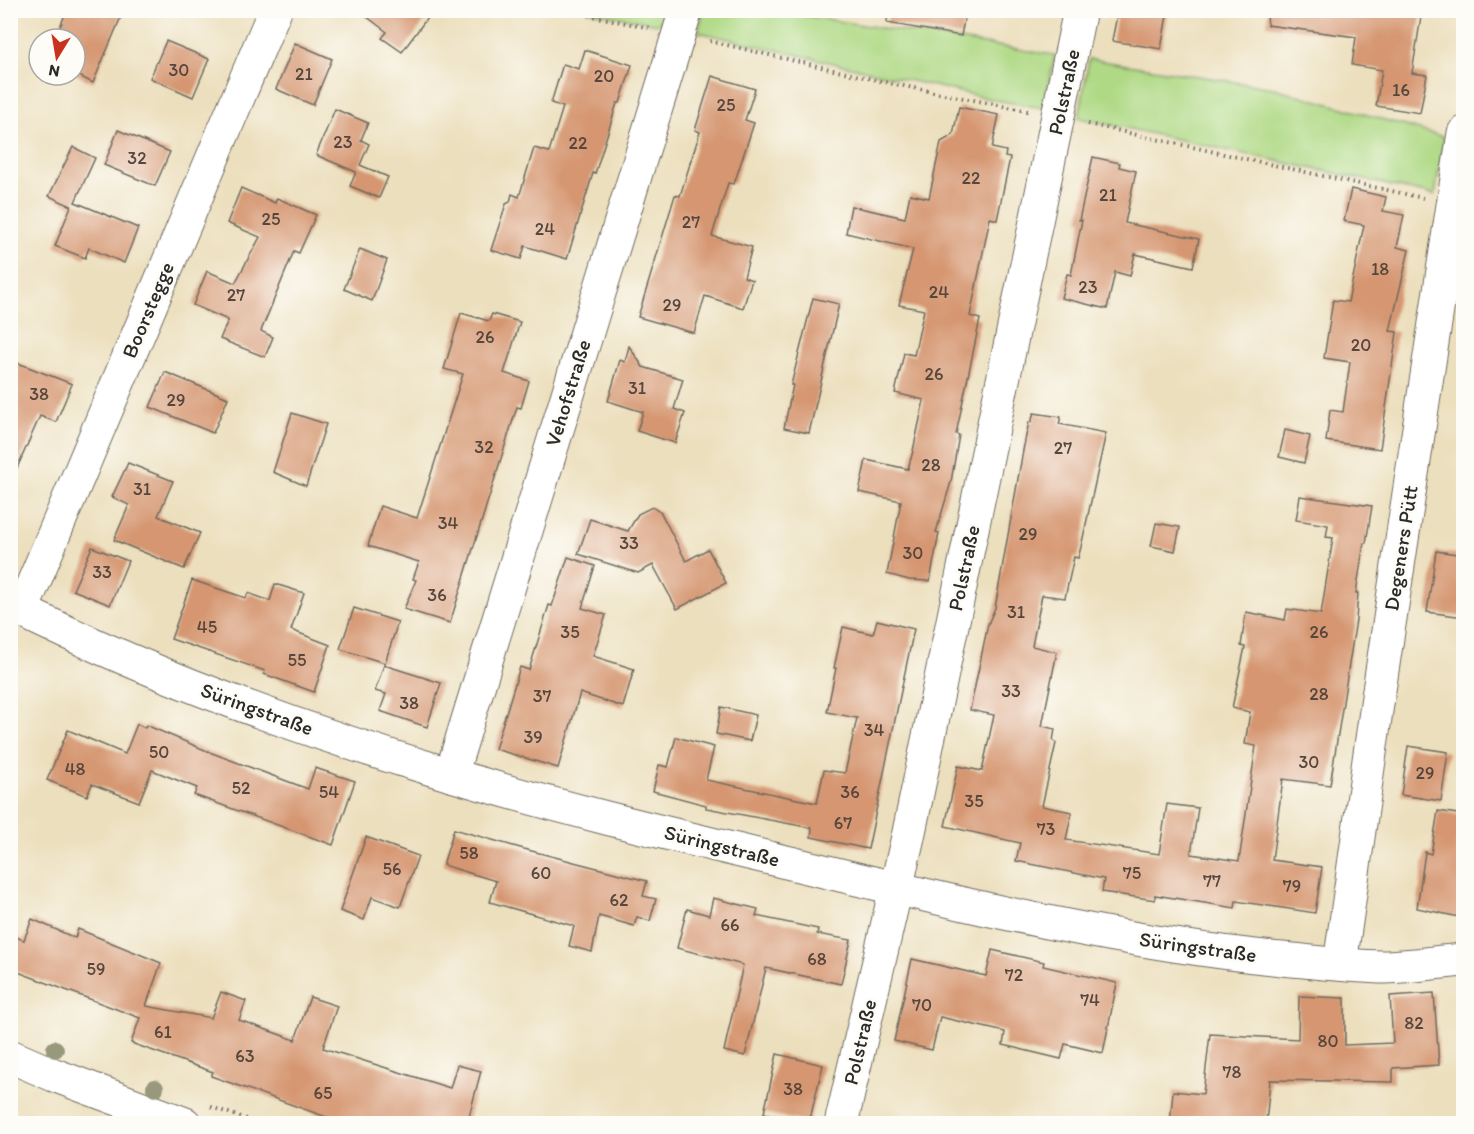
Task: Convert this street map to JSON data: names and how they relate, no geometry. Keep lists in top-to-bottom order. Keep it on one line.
{"streets":{"street":["Polstraße","Boorstegge","Vehofstraße","Degeners Pütt","Süringstraße"]},"crossings":[["Polstraße","Süringstraße"],["Boorstegge","Süringstraße"],["Vehofstraße","Süringstraße"],["Degeners Pütt","Süringstraße"]],"house_numbers":["30","21","20","16","25","23","22","32","22","21","25","27","24","18","23","24","27","29","26","20","26","31","38","29","32","27","28","31","34","29","33","30","33","36","31","45","35","26","55","33","28","37","38","34","39","50","30","48","29","52","54","36","35","67","73","58","56","60","75","77","79","62","66","68","59","72","74","70","82","61","80","63","78","38","65"],"north":"bottom"}
